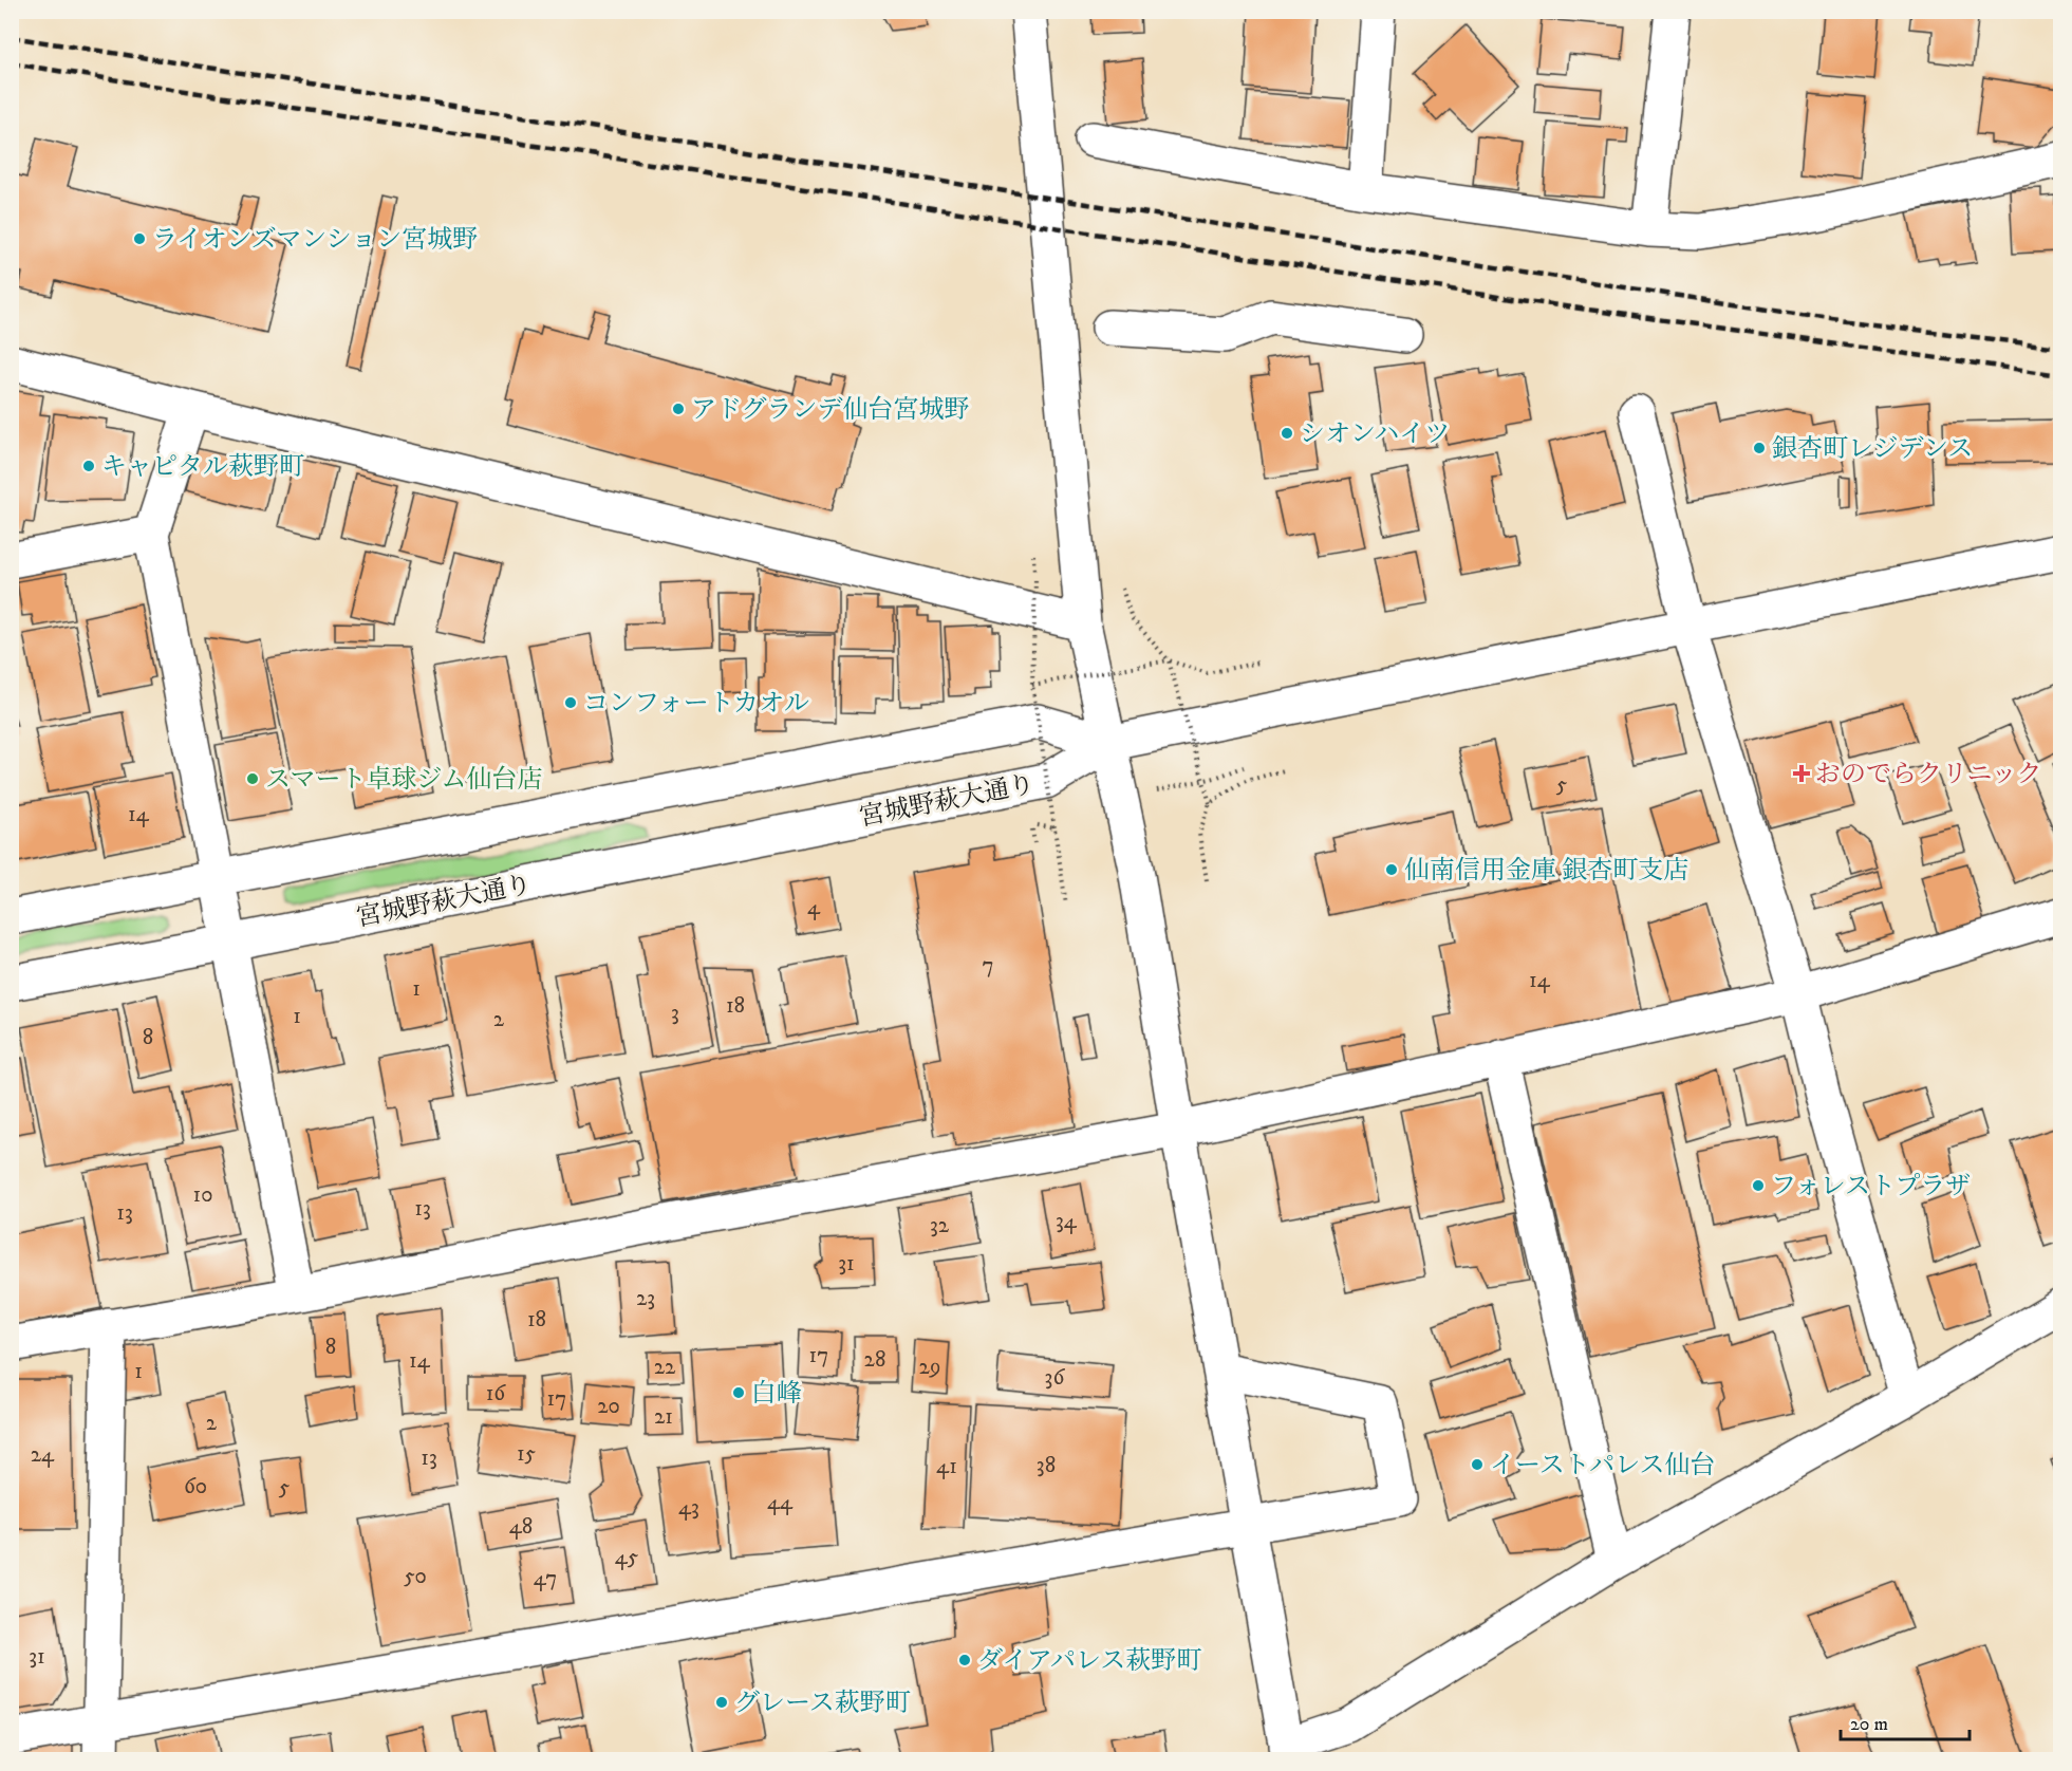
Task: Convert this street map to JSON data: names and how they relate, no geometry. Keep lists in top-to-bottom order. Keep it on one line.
{"streets":{"street":["宮城野萩大通り"]},"places":{"other":["ライオンズマンション宮城野","アドグランデ仙台宮城野","シオンハイツ","銀杏町レジデンス","キャピタル萩野町","コンフォートカオル","スマート卓球ジム仙台店","仙南信用金庫 銀杏町支店","フォレストプラザ","白峰","イーストパレス仙台","ダイアパレス萩野町","グレース萩野町"],"health":["おのでらクリニック"]},"house_numbers":["5","14","4","7","14","1","18","3","1","2","8","10","13","13","34","32","31","23","18","8","17","28","14","22","29","1","36","16","17","20","21","2","15","24","13","38","41","60","5","44","43","48","45","50","47","31"],"scale_bar":"20 m"}
